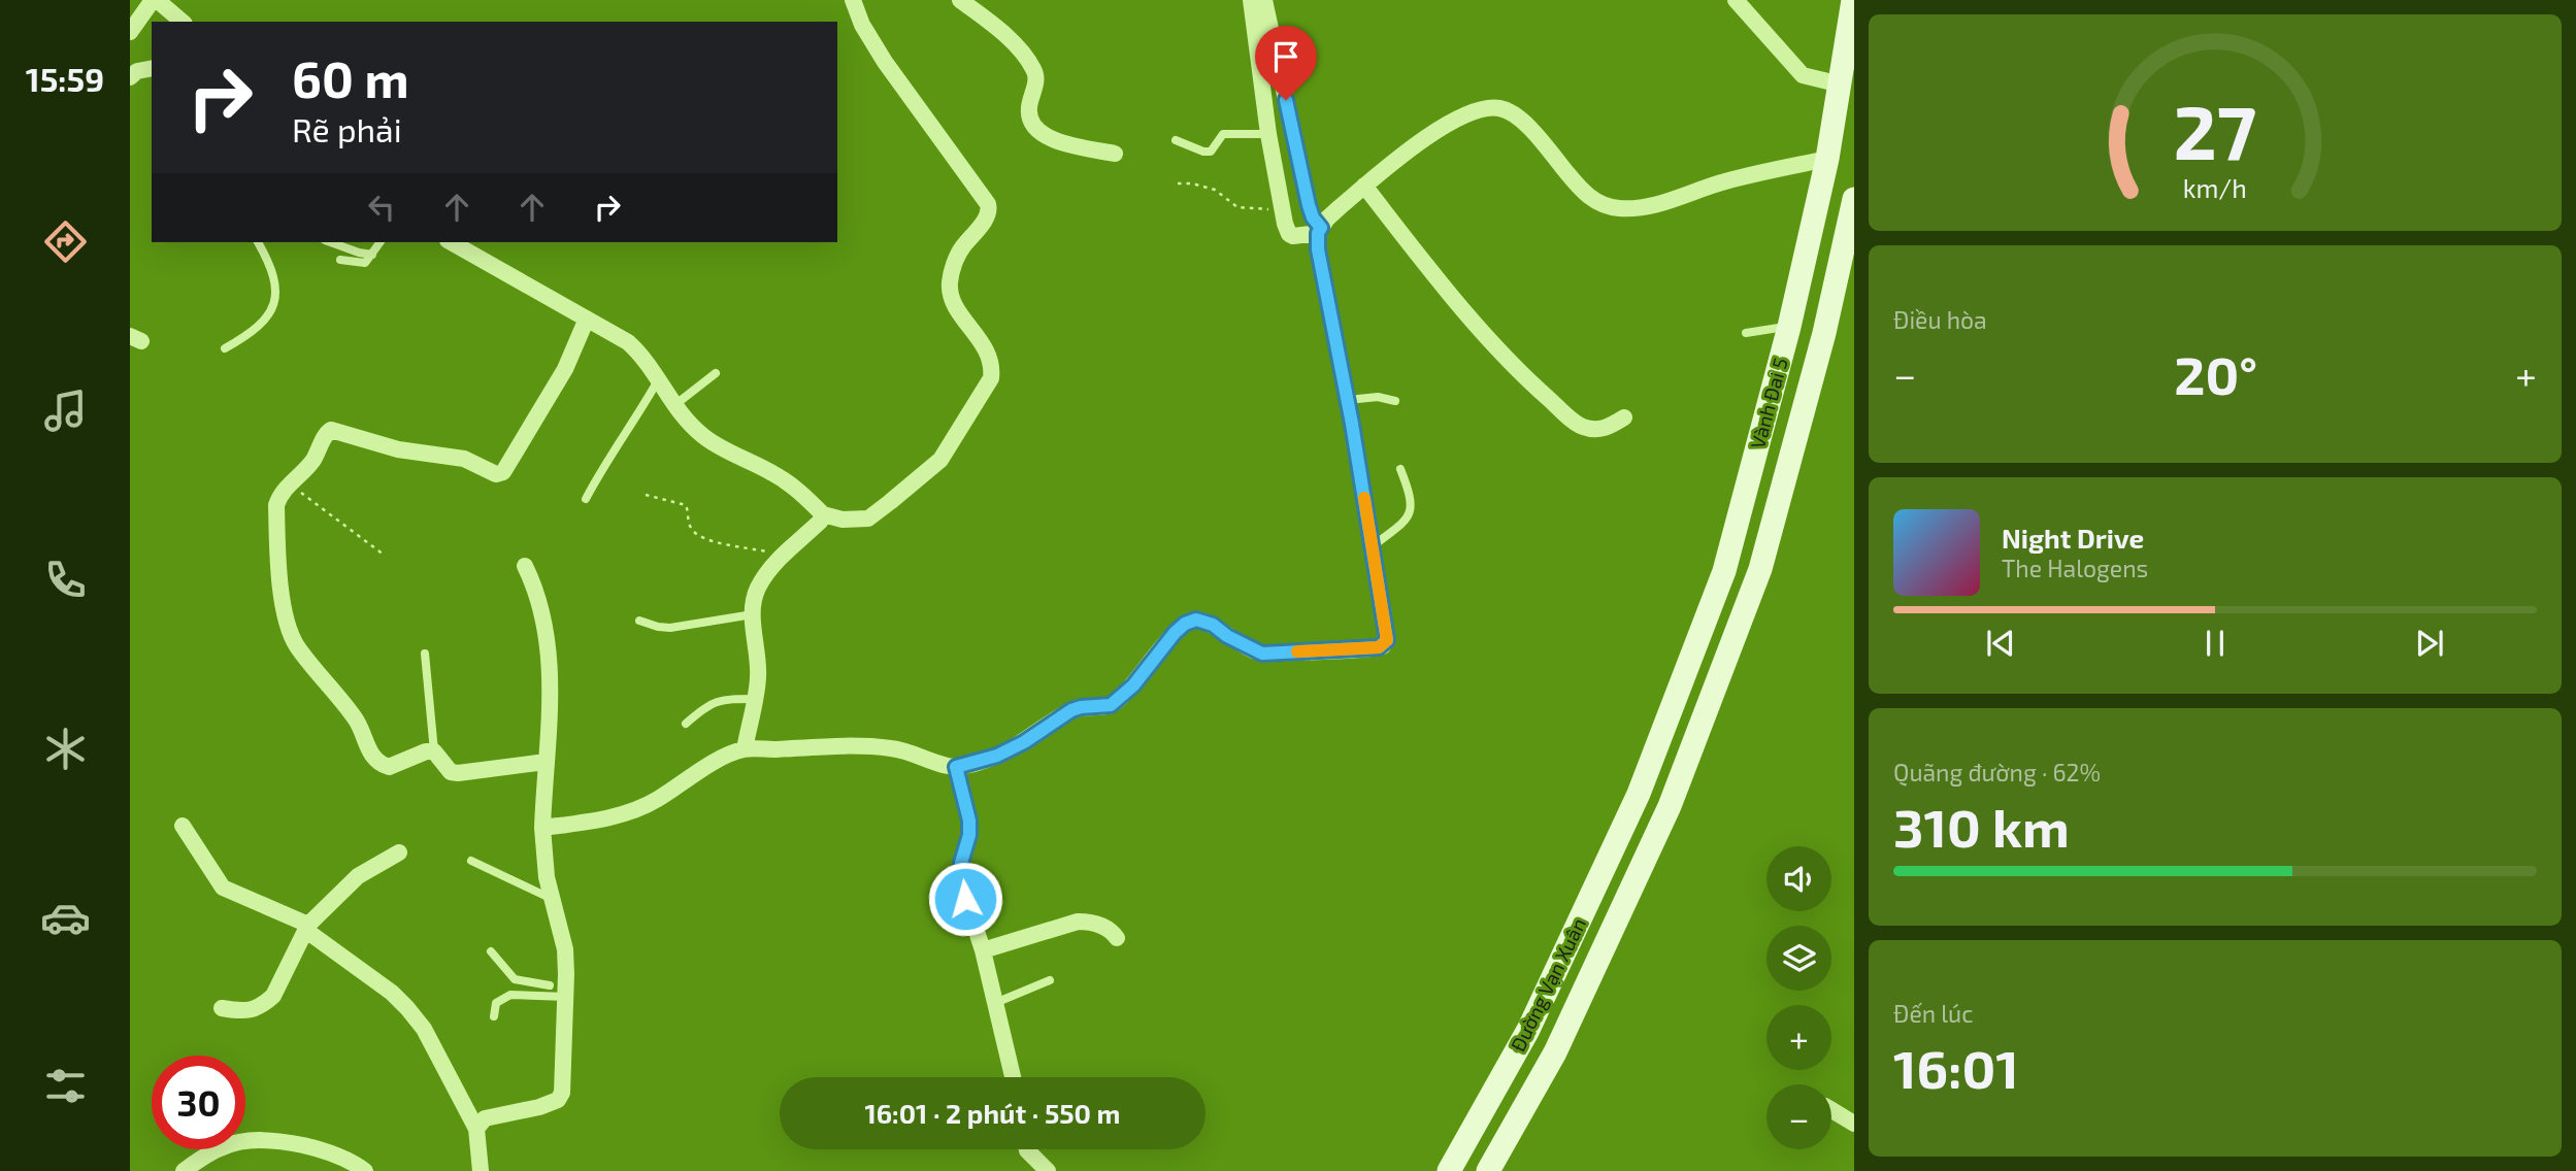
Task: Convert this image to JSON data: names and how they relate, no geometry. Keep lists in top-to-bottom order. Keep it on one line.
{"streets":{"main road":["Vành Đai 5","Đường Vạn Xuân"]},"crossings":[["Vành Đai 5","Đường Vạn Xuân"]],"page":{"tabs":"15:59","turn":["60 m","Rẽ phải"],"tile":["Điều hòa",["Quãng đường · 62%","310 km"],["Đến lúc","16:01"]],"heat":["−","20°","+"],"song":["Night Drive","The Halogens"],"map_buttons":["+","−"],"limit":"30","trip":"16:01 · 2 phút · 550 m","gauge":["27","km/h"]}}
